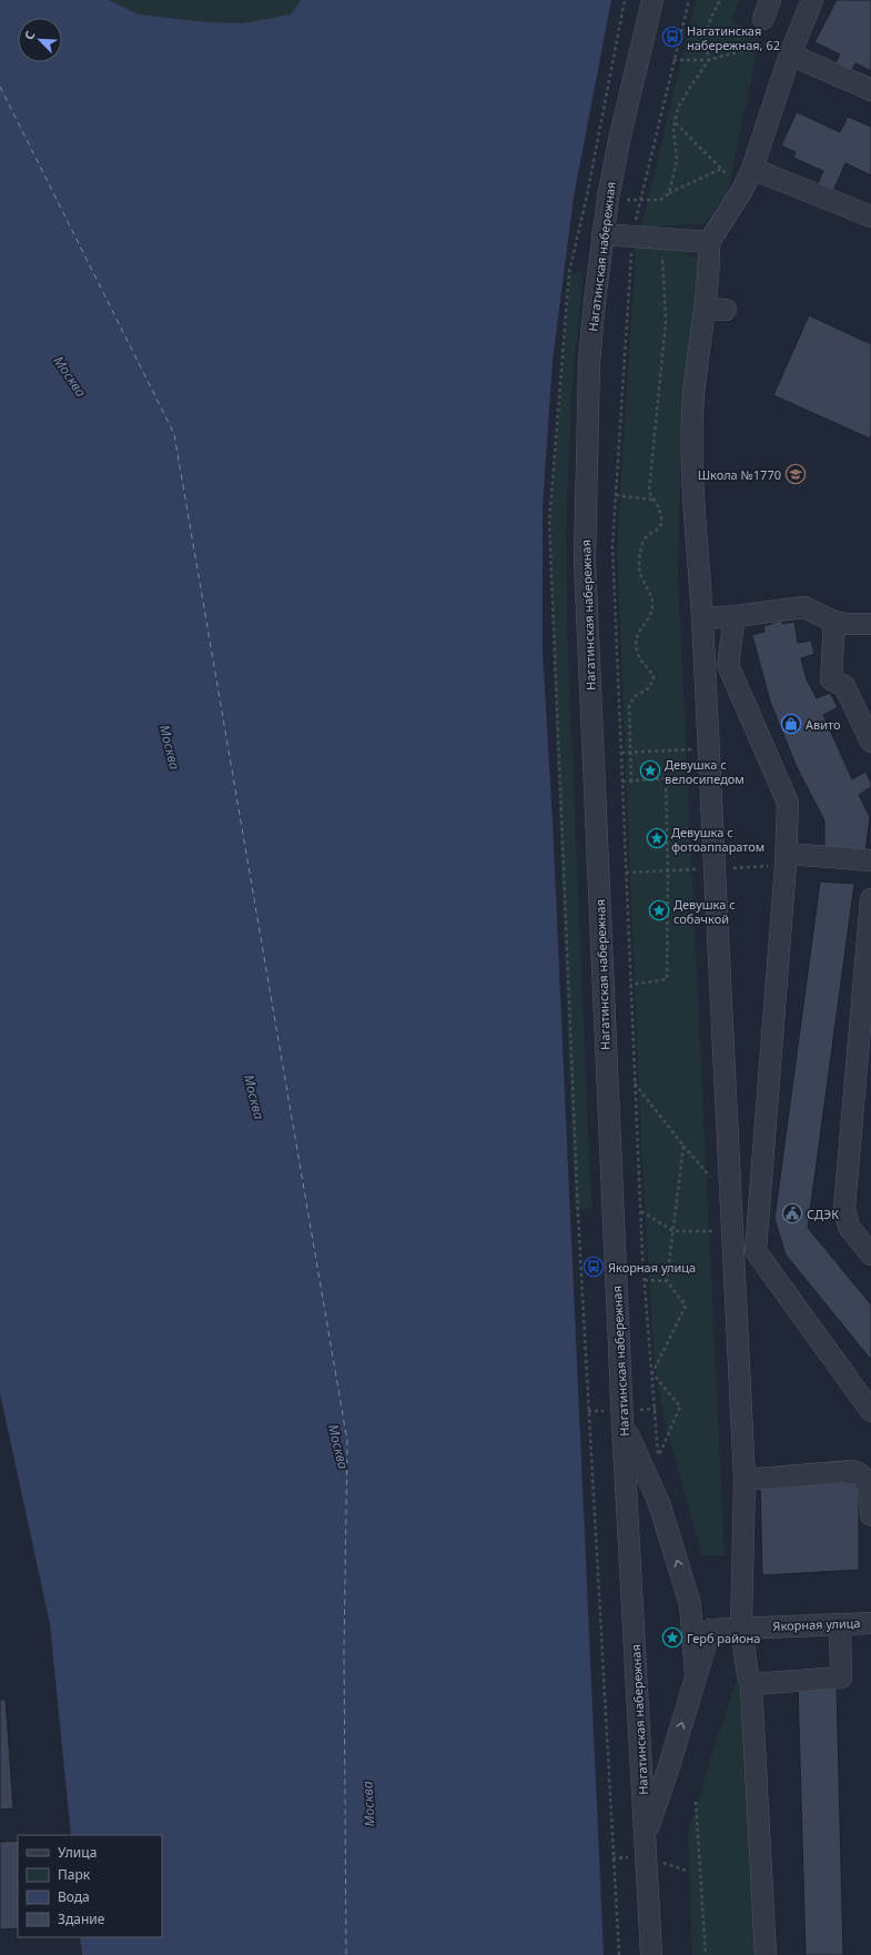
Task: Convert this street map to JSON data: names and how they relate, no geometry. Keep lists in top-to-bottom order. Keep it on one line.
{"streets":{"street":["Нагатинская набережная","Якорная улица"]},"water":["Москва"],"places":{"bus stop":["Нагатинская набережная, 62","Якорная улица"],"school or university":["Школа №1770"],"shop":["Авито"],"place":["Девушка с велосипедом","Девушка с фотоаппаратом","Девушка с собачкой","Герб района"],"public building":["СДЭК"]},"legend":["Улица","Парк","Вода","Здание"],"north":"top left"}
